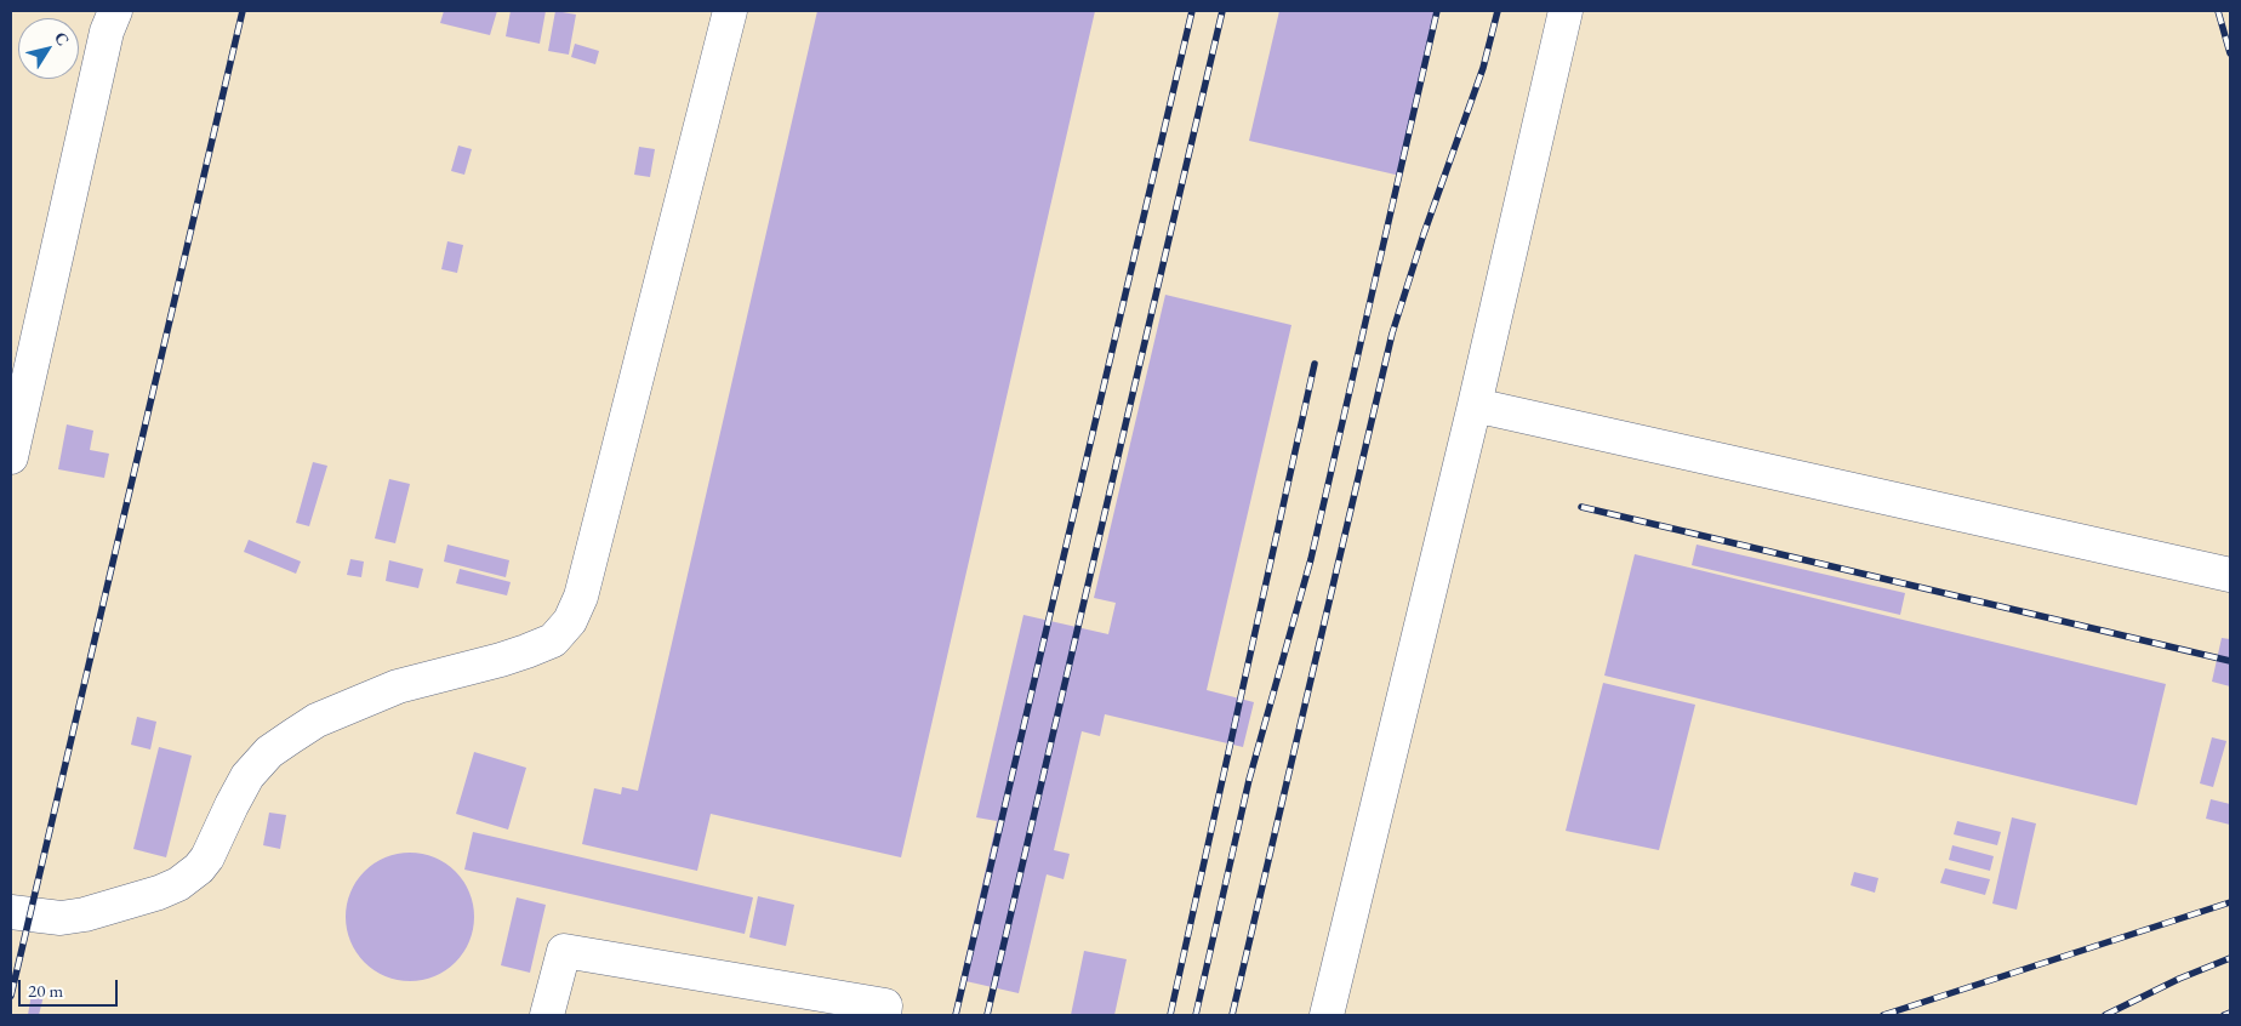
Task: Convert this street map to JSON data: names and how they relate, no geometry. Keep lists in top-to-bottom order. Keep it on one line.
{"scale_bar":"20 m","north":"top right"}
